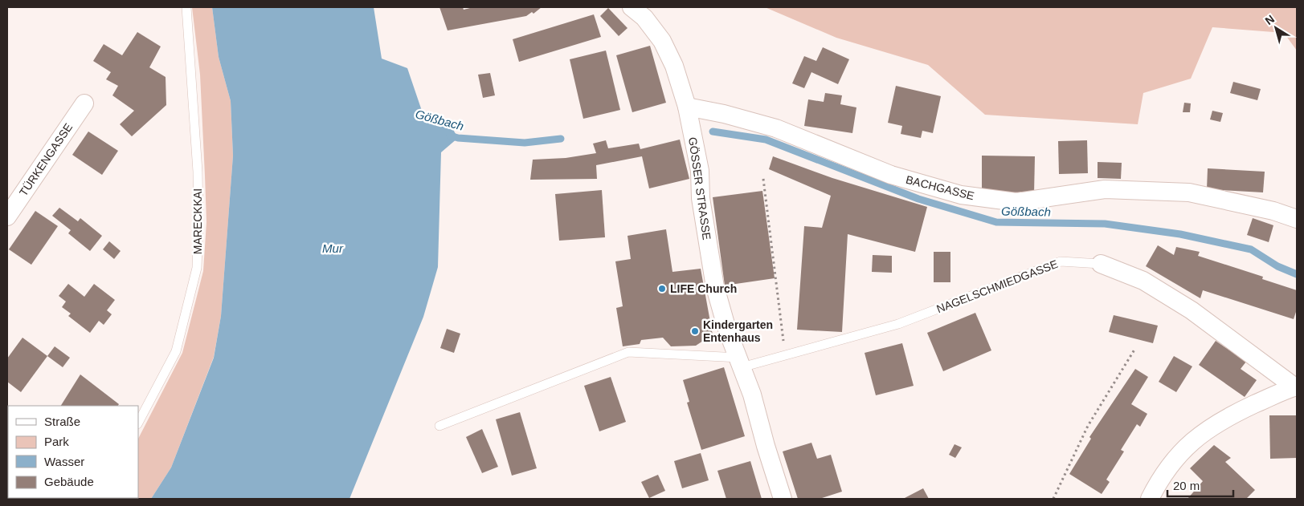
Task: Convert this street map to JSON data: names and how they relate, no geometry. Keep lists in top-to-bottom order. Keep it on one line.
{"streets":{"street":["TÜRKENGASSE","BACHGASSE","GÖSSER STRASSE","NAGELSCHMIEDGASSE"],"lane":["MARECKKAI"]},"crossings":[["BACHGASSE","GÖSSER STRASSE"],["GÖSSER STRASSE","NAGELSCHMIEDGASSE"]],"water":["Gößbach","Mur"],"places":["LIFE Church","Kindergarten Entenhaus"],"legend":["Straße","Park","Wasser","Gebäude"],"scale_bar":"20 m","north":"top left"}
